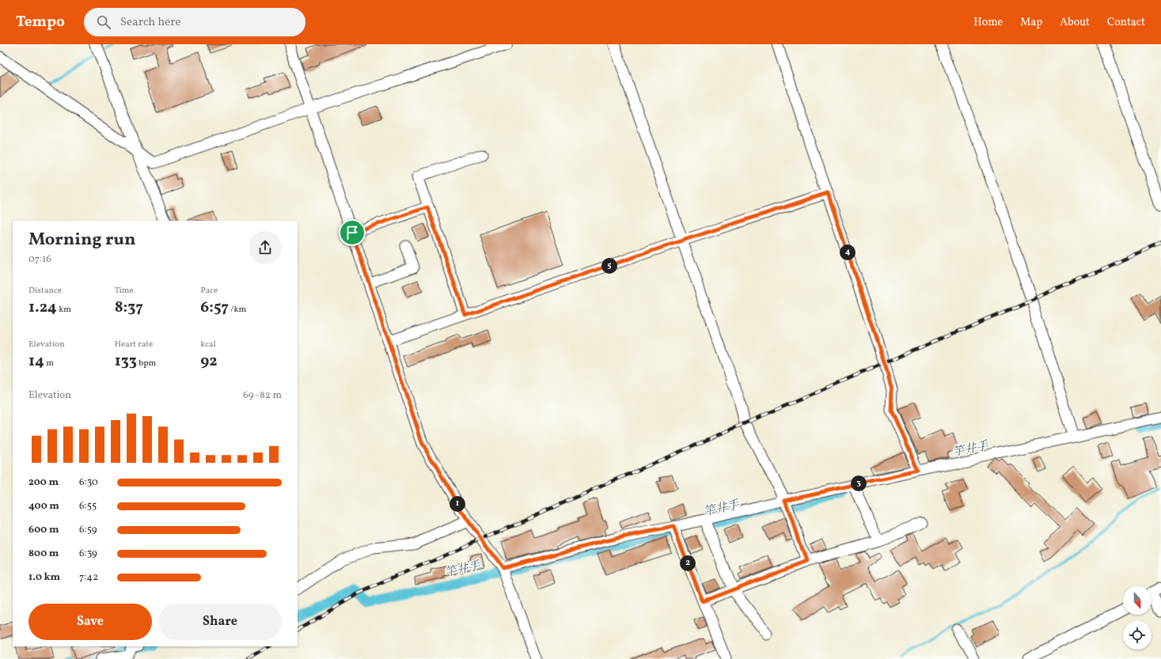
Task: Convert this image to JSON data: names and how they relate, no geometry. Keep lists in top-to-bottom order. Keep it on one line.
{"water":["竿井手"],"north":"bottom","page":{"header":"Tempo","search":"Search here","nav":["Home","Map","About","Contact"],"heading":["Morning run","07:16"],"pins":["4","5","3","1","2"],"stats":[["Distance","1.24 km"],["Time","8:37"],["Pace","6:57 /km"],["Elevation","14 m"],["Heart rate","133 bpm"],["kcal","92"]],"chart":["Elevation","69–82 m"],"list":[{"name":"200 m","note":"6:30"},{"name":"400 m","note":"6:55"},{"name":"600 m","note":"6:59"},{"name":"800 m","note":"6:39"},{"name":"1.0 km","note":"7:42"}],"buttons":["Save","Share"]}}
